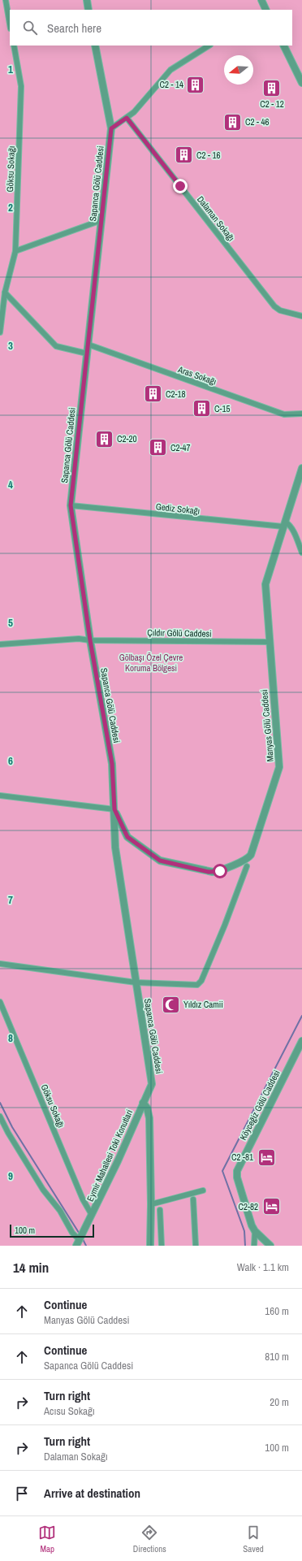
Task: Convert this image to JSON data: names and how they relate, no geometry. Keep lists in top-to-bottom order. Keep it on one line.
{"streets":{"street":["Göksu Sokağı","Sapanca Gölü Caddesi","Dalaman Sokağı","Aras Sokağı","Gediz Sokağı","Çıldır Gölü Caddesi","Manyas Gölü Caddesi","Köyceğiz Gölü Caddesi","Eymir Mahallesi Toki Konutlari"]},"crossings":[["Göksu Sokağı","Eymir Mahallesi Toki Konutlari"],["Sapanca Gölü Caddesi","Aras Sokağı"],["Sapanca Gölü Caddesi","Gediz Sokağı"],["Sapanca Gölü Caddesi","Çıldır Gölü Caddesi"],["Sapanca Gölü Caddesi","Manyas Gölü Caddesi"],["Sapanca Gölü Caddesi","Eymir Mahallesi Toki Konutlari"],["Gediz Sokağı","Manyas Gölü Caddesi"],["Çıldır Gölü Caddesi","Manyas Gölü Caddesi"]],"parks":["Gölbaşı Özel Çevre Koruma Bölgesi"],"places":{"building":["C2 - 14","C2 - 12","C2 - 46","C2 - 16","C2-18","C-15","C2-20","C2-47"],"mosque":["Yıldız Camii"],"hotel":["C2 -81","C2-82"]},"scale_bar":"100 m","north":"left","page":{"search":"Search here","scale":"100 m","heading":["14 min","Walk · 1.1 km"],"list":[["Continue","Manyas Gölü Caddesi","160 m"],["Continue","Sapanca Gölü Caddesi","810 m"],["Turn right","Acısu Sokağı","20 m"],["Turn right","Dalaman Sokağı","100 m"],"Arrive at destination"],"nav":["Map","Directions","Saved"]},"grid":{"rows":["1","2","3","4","5","6","7","8","9"]}}
